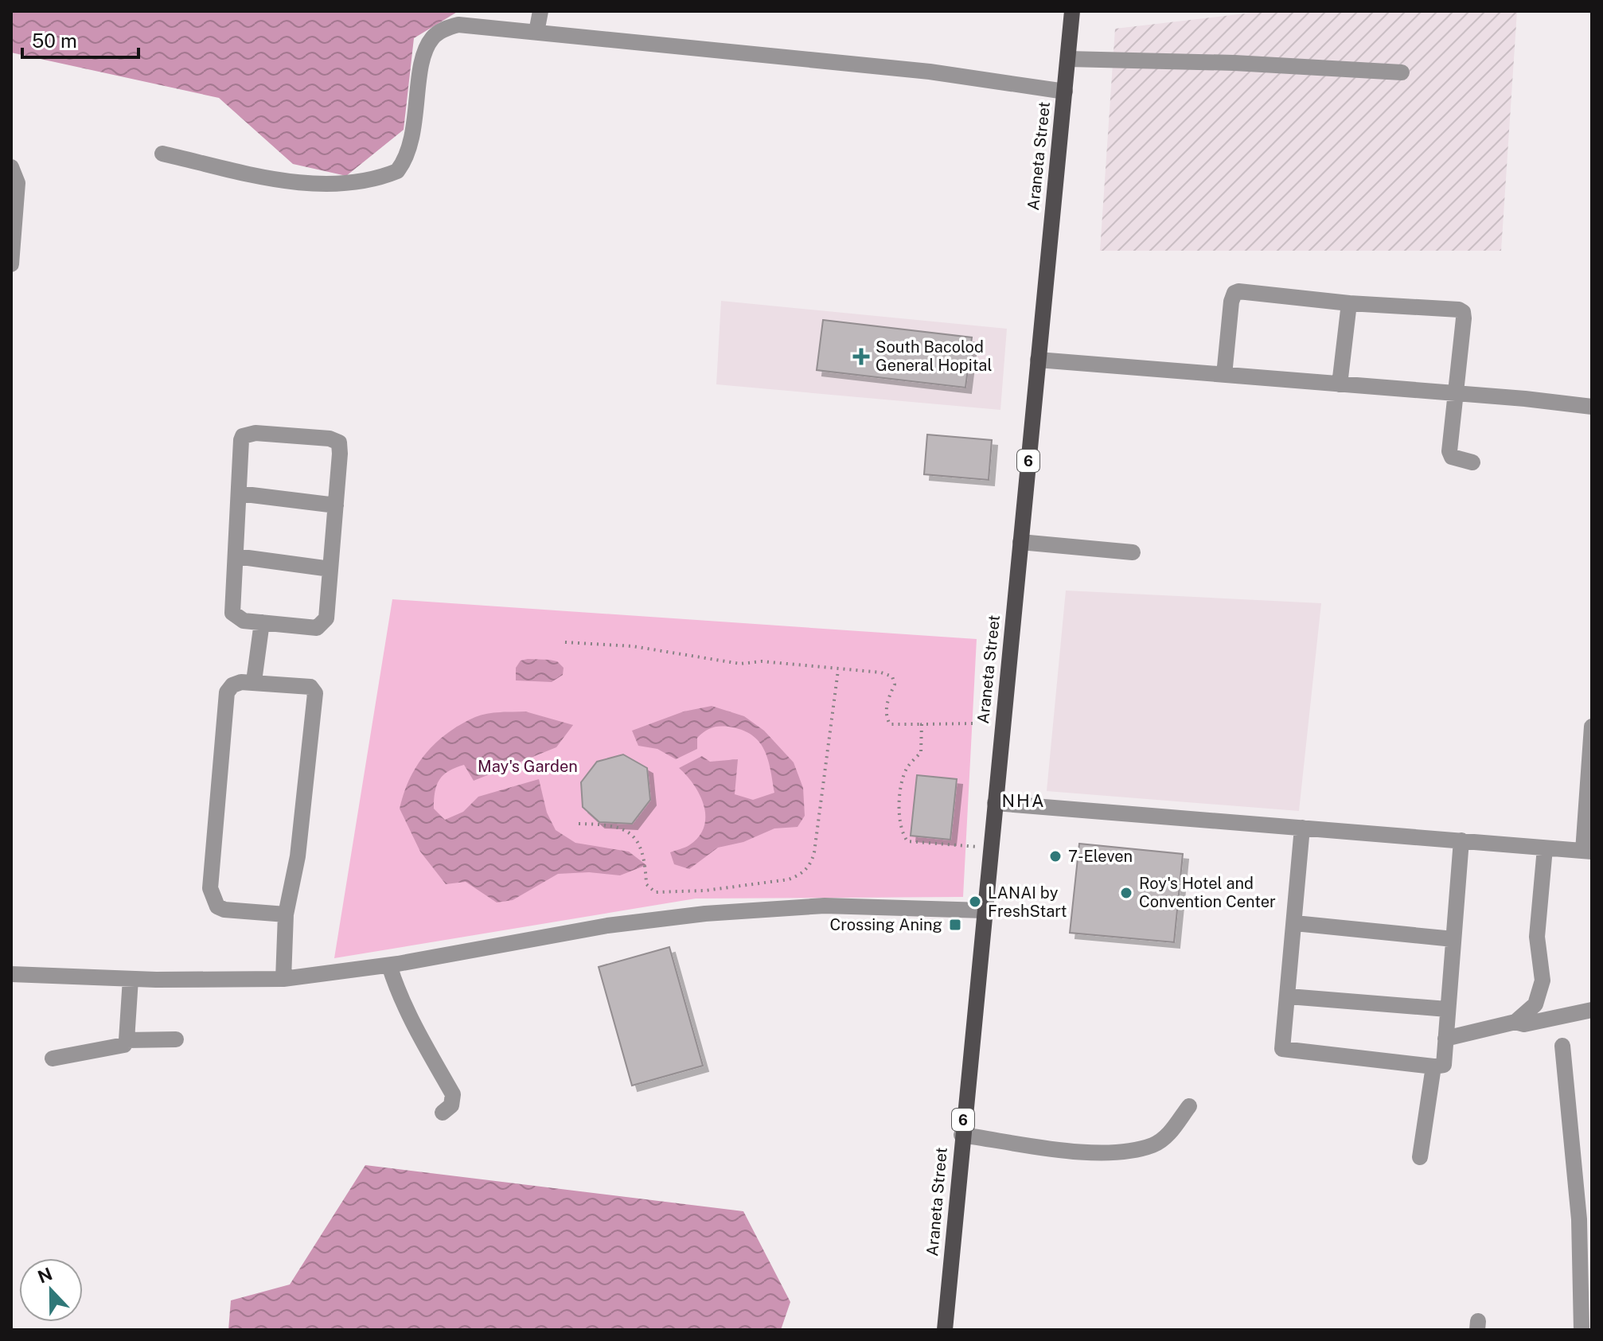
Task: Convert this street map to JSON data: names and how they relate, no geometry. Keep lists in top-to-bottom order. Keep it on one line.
{"streets":{"main road":["Araneta Street","6"]},"districts":["NHA"],"parks":["May's Garden"],"places":{"health":["South Bacolod General Hopital"],"other":["7-Eleven","Roy's Hotel and Convention Center","LANAI by FreshStart"],"transit":["Crossing Aning"]},"scale_bar":"50 m","north":"top"}
